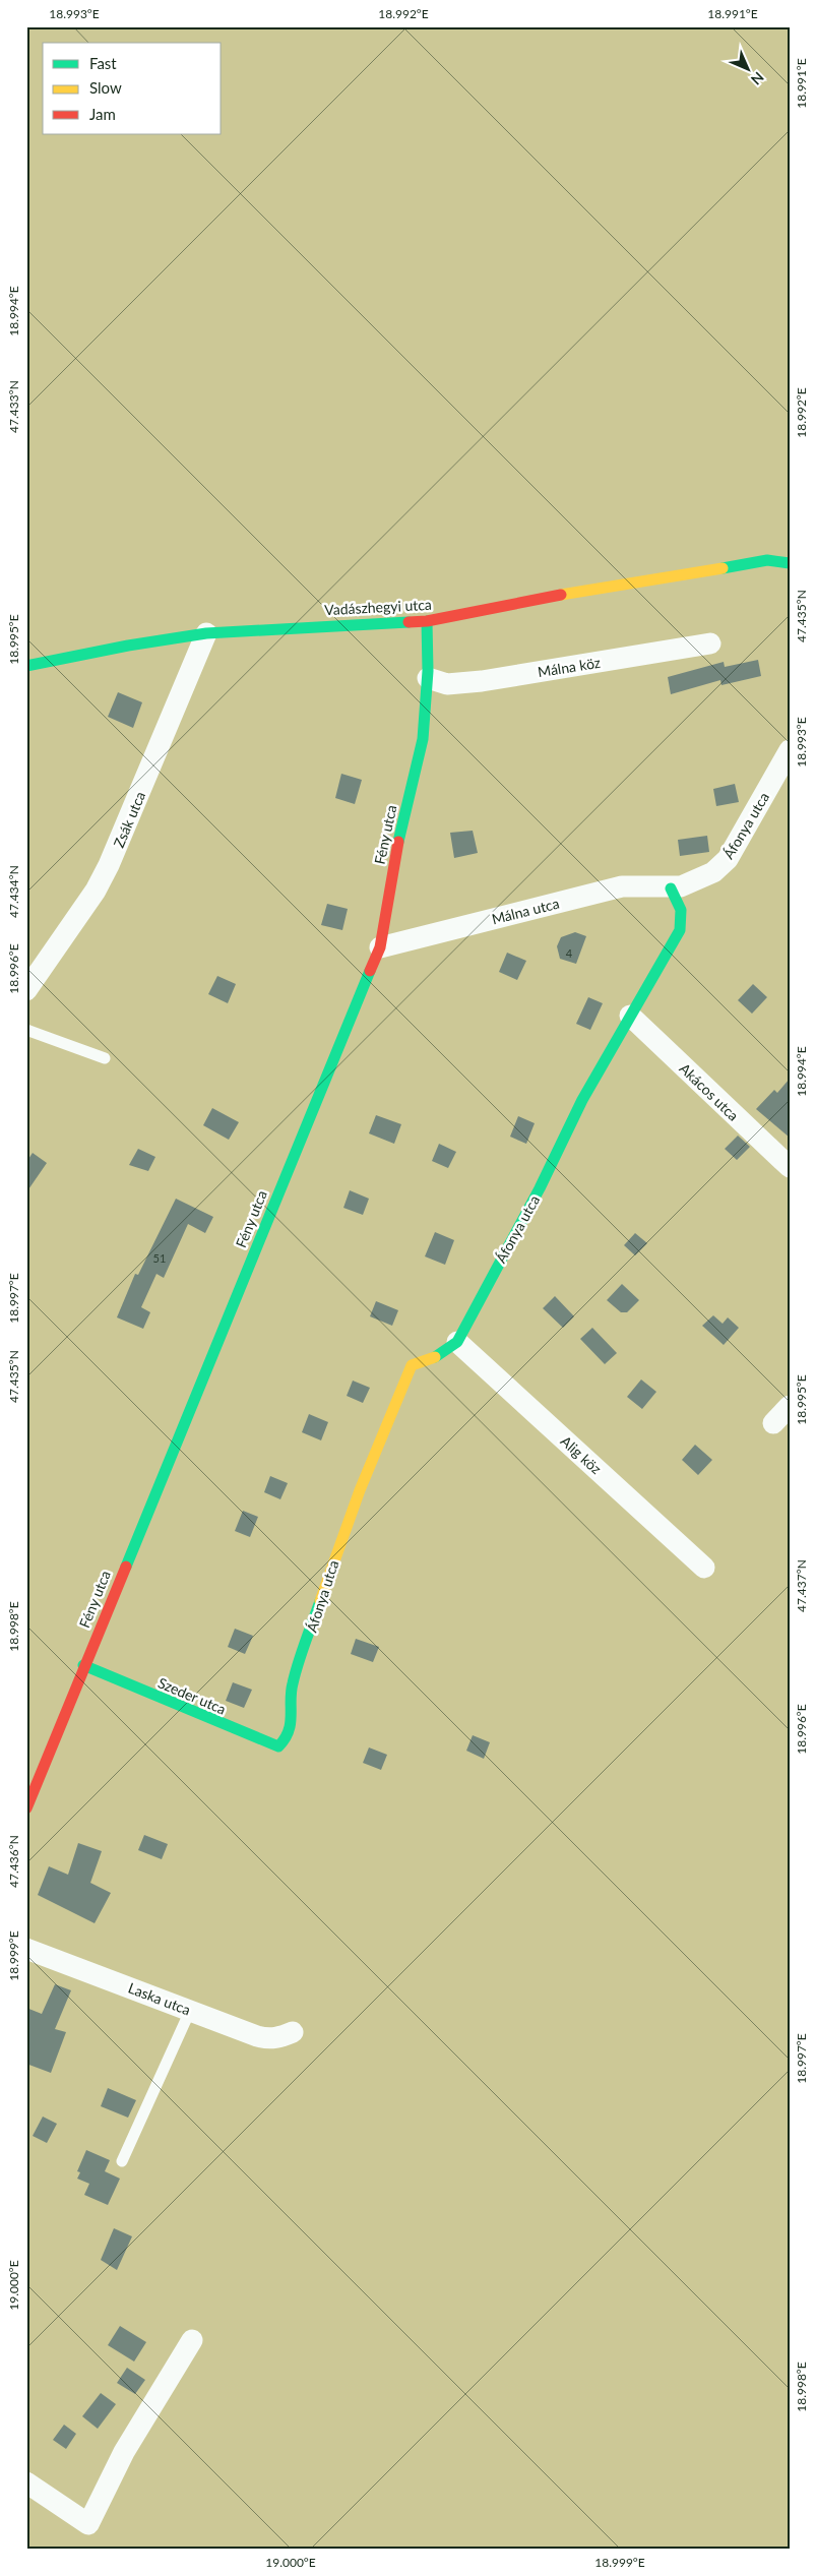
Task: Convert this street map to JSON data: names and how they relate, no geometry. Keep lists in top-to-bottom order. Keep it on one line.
{"streets":{"street":["Vadászhegyi utca","Málna köz","Zsák utca","Áfonya utca","Fény utca","Málna utca","Akácos utca","Alig köz","Szeder utca","Laska utca"]},"crossings":[["Vadászhegyi utca","Zsák utca"],["Vadászhegyi utca","Fény utca"],["Málna köz","Fény utca"],["Áfonya utca","Málna utca"],["Áfonya utca","Akácos utca"],["Áfonya utca","Alig köz"],["Áfonya utca","Szeder utca"],["Fény utca","Málna utca"],["Fény utca","Szeder utca"]],"house_numbers":["4","51"],"legend":["Fast","Slow","Jam"],"north":"bottom right","coordinates":["18.993°E","18.992°E","18.991°E","18.994°E","47.433°N","47.435°N","18.995°E","47.434°N","18.996°E","18.997°E","47.437°N","18.998°E","47.436°N","18.999°E","19.000°E"]}
